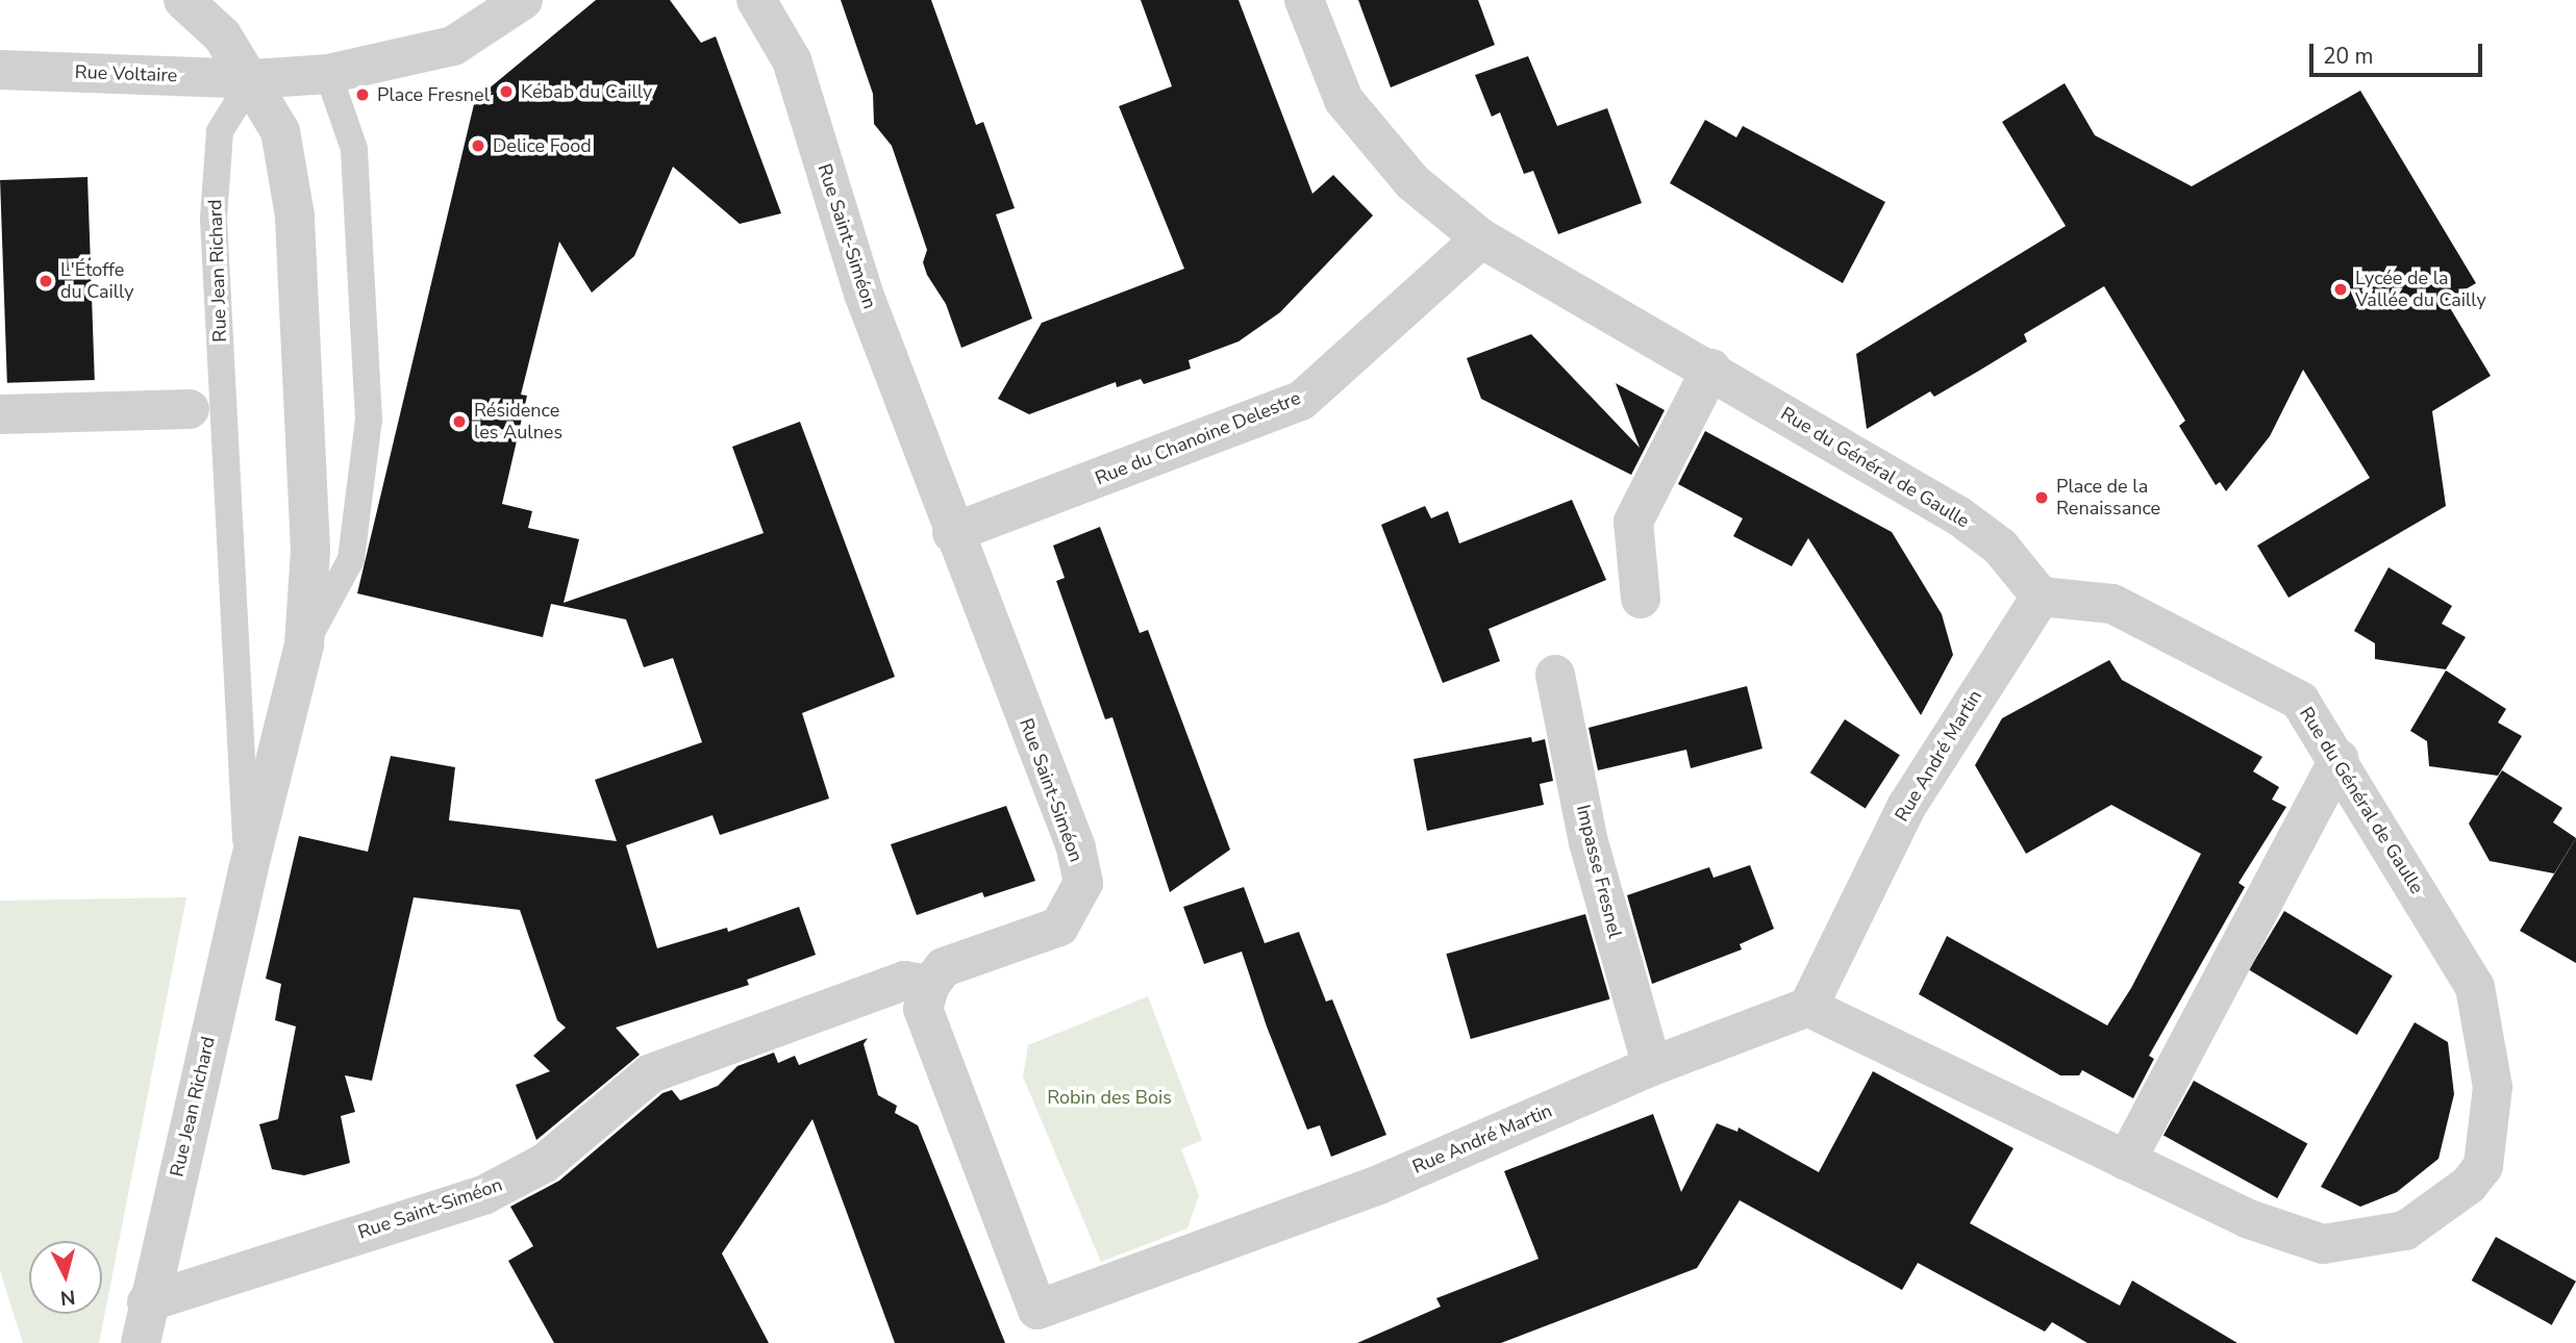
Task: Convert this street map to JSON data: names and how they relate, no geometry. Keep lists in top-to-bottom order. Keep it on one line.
{"streets":{"street":["Rue Voltaire","Rue Saint-Siméon","Rue Jean Richard","Rue du Chanoine Delestre","Rue du Général de Gaulle","Rue André Martin","Impasse Fresnel"]},"crossings":[["Rue Voltaire","Rue Jean Richard"],["Rue Saint-Siméon","Rue Jean Richard"],["Rue Saint-Siméon","Rue du Chanoine Delestre"],["Rue Saint-Siméon","Rue André Martin"],["Rue du Chanoine Delestre","Rue du Général de Gaulle"],["Rue du Général de Gaulle","Rue André Martin"],["Rue André Martin","Impasse Fresnel"]],"parks":["Robin des Bois"],"places":["Kebab du Cailly","Place Fresnel","Delice Food","L'Étoffe du Cailly","Lycée de la Vallée du Cailly","Résidence les Aulnes","Place de la Renaissance"],"scale_bar":"20 m","north":"bottom"}
